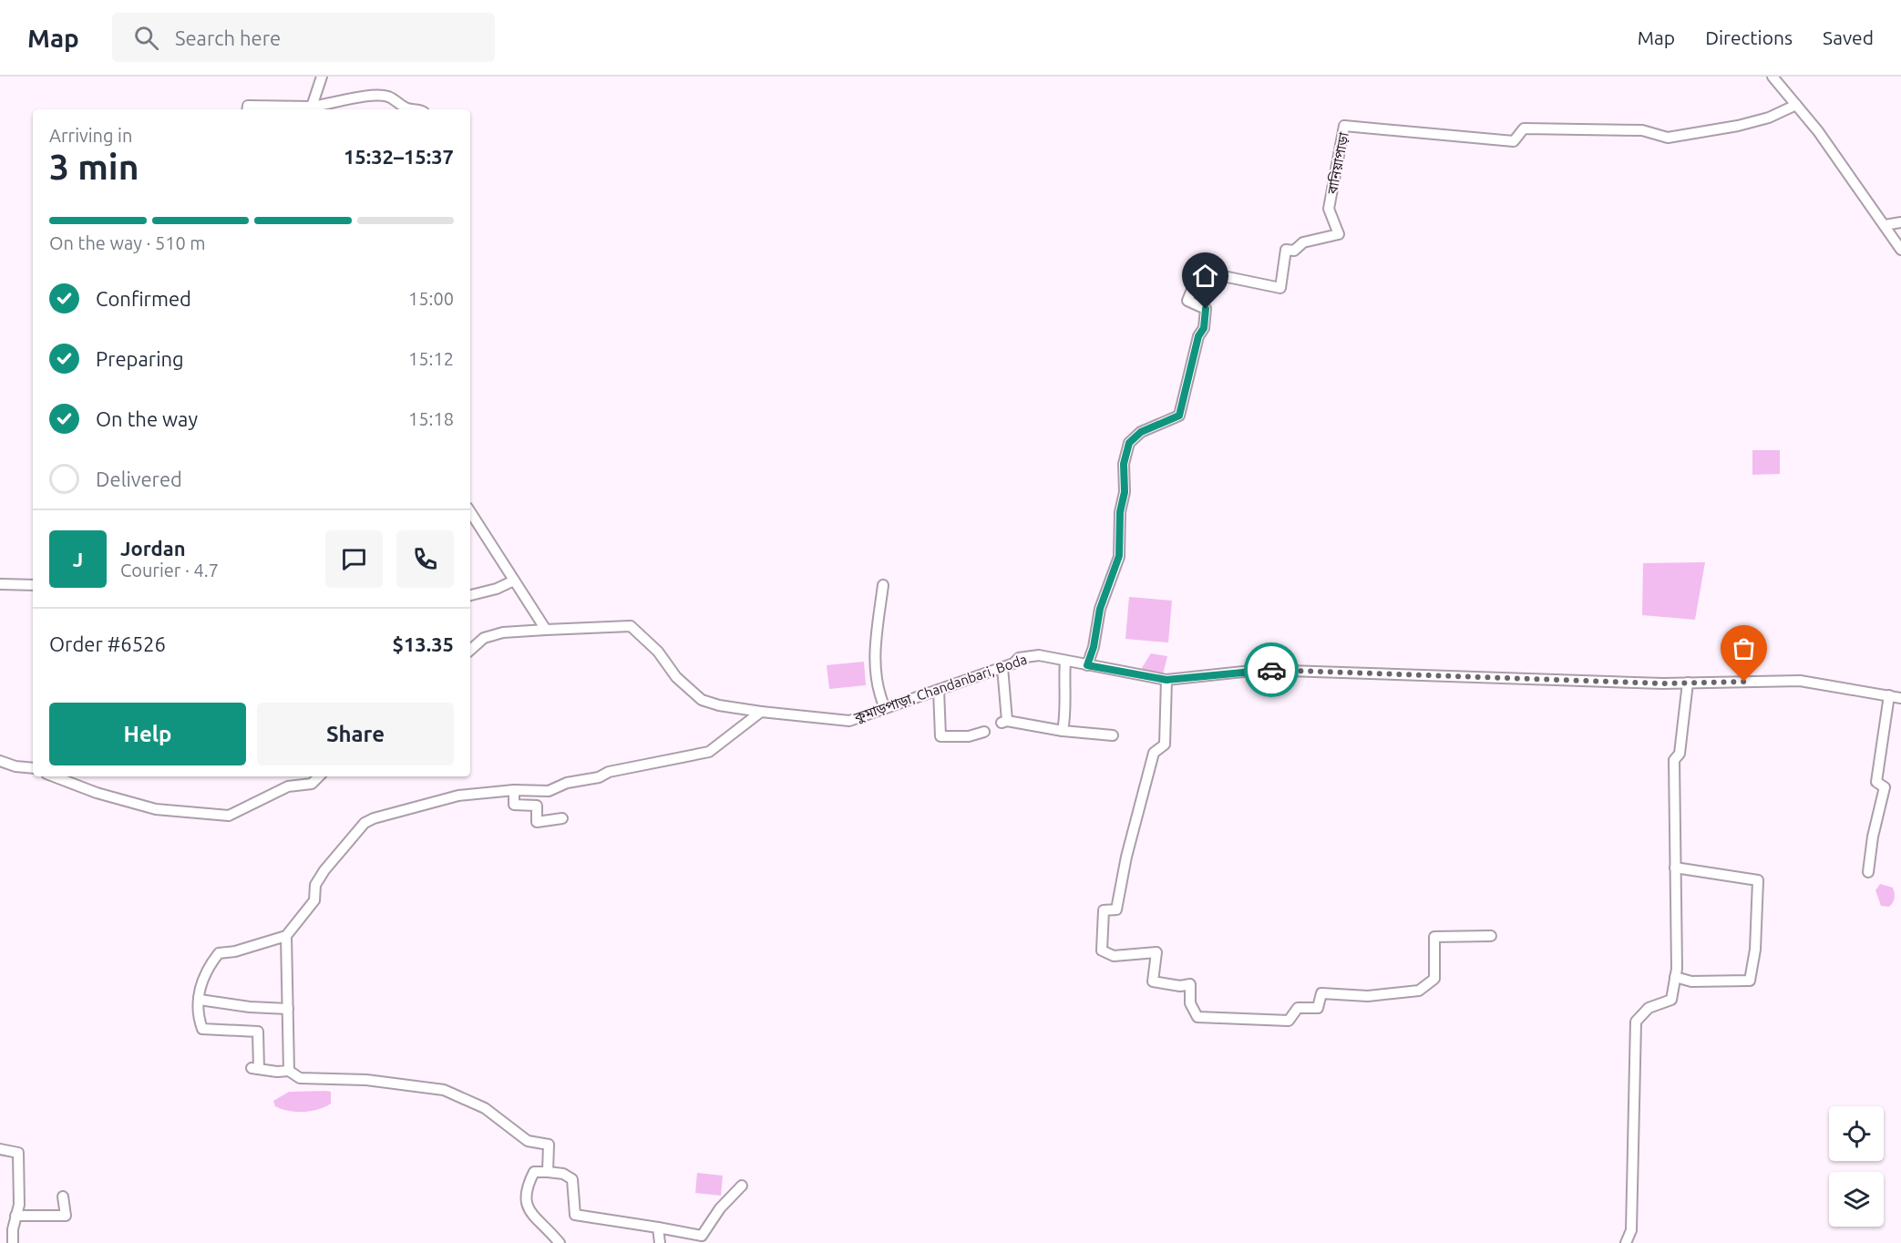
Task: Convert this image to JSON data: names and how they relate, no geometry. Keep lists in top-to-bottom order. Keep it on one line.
{"streets":{"street":["বানিয়াপাড়া","কুমাড়পাড়া, Chandanbari, Boda"]},"crossings":[["বানিয়াপাড়া","কুমাড়পাড়া, Chandanbari, Boda"]],"page":{"header":"Map","search":"Search here","nav":["Map","Directions","Saved"],"heading":["3 min","Arriving in","15:32–15:37"],"panel":["Jordan","Courier · 4.7","Order #6526","$13.35"],"bar":"On the way · 510 m","list":[["Confirmed","15:00"],["Preparing","15:12"],["On the way","15:18"],"Delivered"],"round":"J","buttons":["Help","Share"]}}
